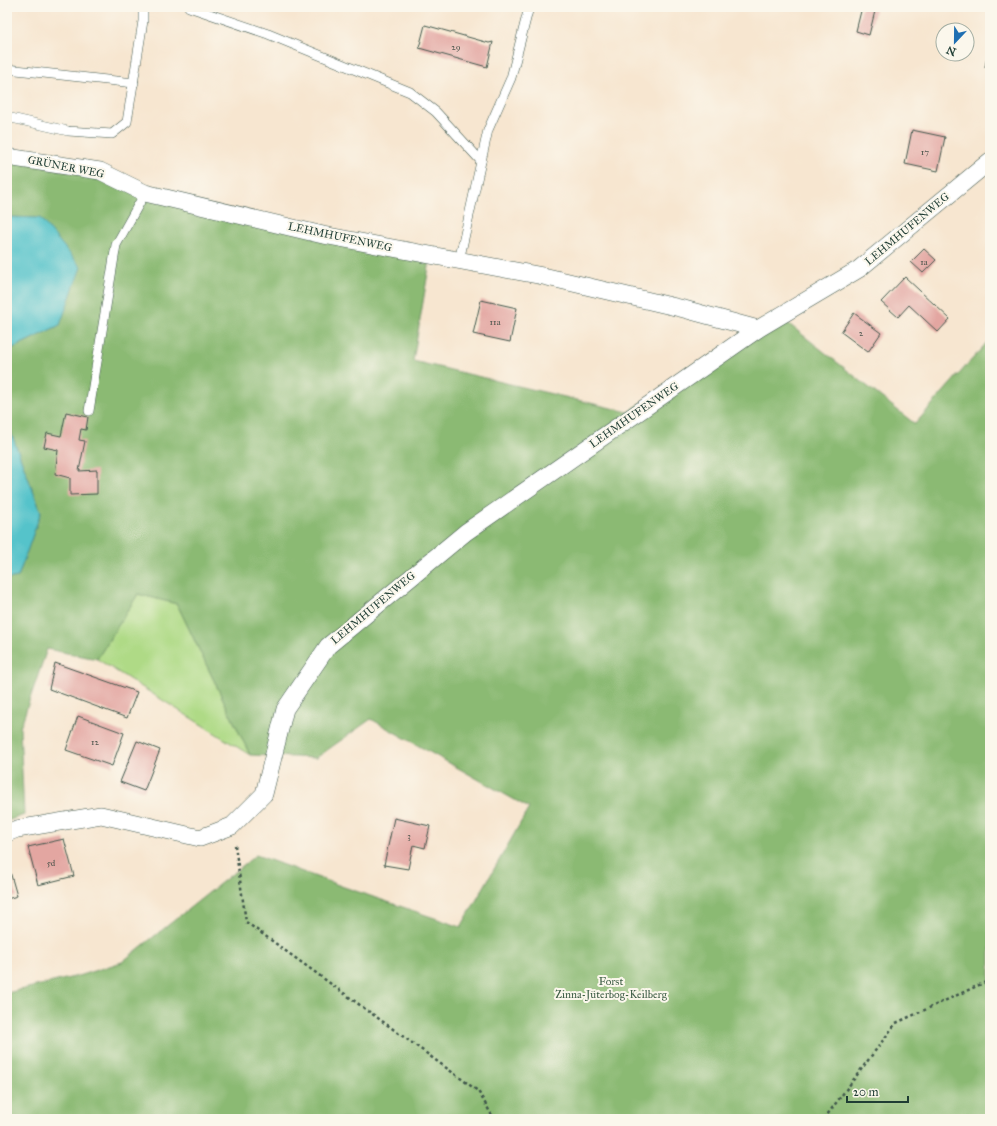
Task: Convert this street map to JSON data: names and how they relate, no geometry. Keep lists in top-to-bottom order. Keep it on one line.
{"streets":{"street":["GRÜNER WEG","LEHMHUFENWEG"]},"crossings":[["GRÜNER WEG","LEHMHUFENWEG"]],"parks":["Forst Zinna-Jüterbog-Keilberg"],"house_numbers":["29","17","1a","11a","2","12","3","5d"],"scale_bar":"20 m","north":"bottom"}
